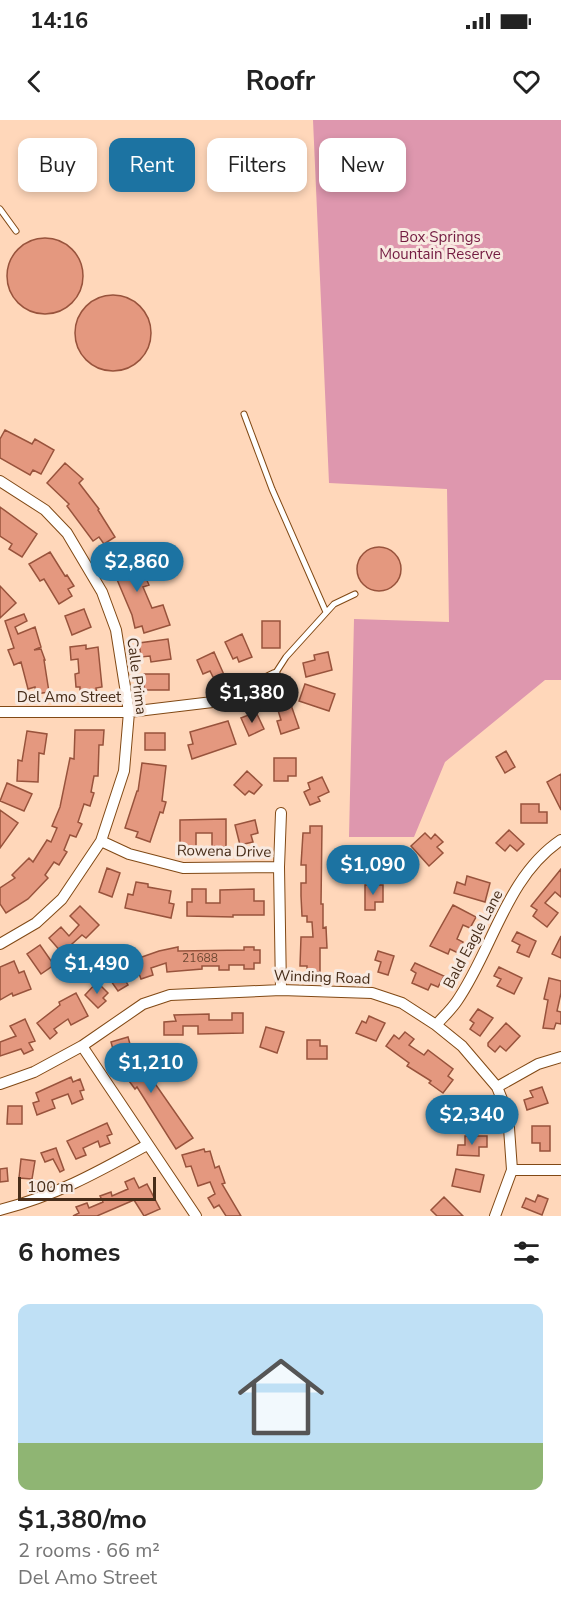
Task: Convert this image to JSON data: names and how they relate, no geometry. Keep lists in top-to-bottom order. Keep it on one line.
{"streets":{"street":["Calle Prima","Del Amo Street","Rowena Drive","Bald Eagle Lane","Winding Road"]},"crossings":[["Calle Prima","Del Amo Street"],["Calle Prima","Rowena Drive"],["Bald Eagle Lane","Winding Road"]],"parks":["Box Springs Mountain Reserve"],"house_numbers":["21688"],"scale_bar":"100 m","page":{"status":"14:16","header":"Roofr","chip":["Buy","Rent","Filters","New"],"price":["$2,860","$1,380","$1,090","$1,490","$1,210","$2,340"],"scale":"100 m","heading":"6 homes","list":[{"name":"$1,380/mo","note":"2 rooms · 66 m² · Del Amo Street"}]}}
